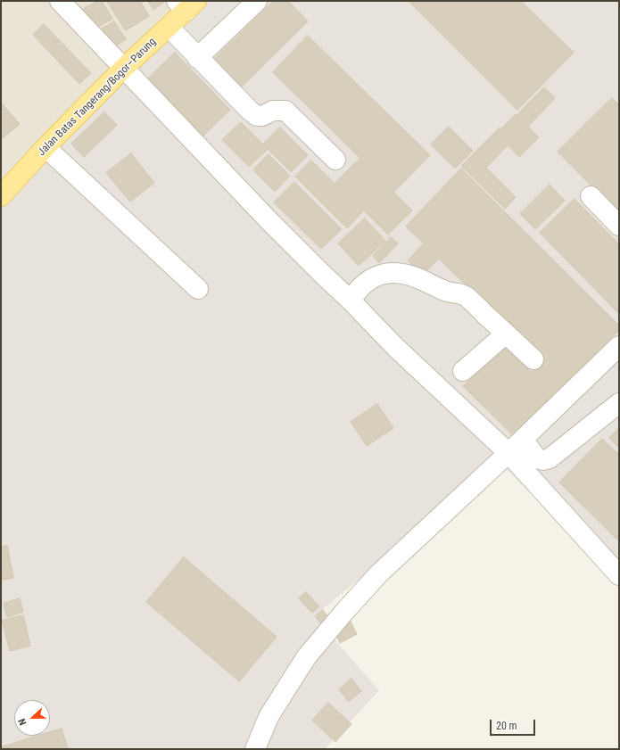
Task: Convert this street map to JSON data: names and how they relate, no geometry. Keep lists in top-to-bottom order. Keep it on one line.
{"streets":{"main road":["Jalan Batas Tangerang/Bogor–Parung"]},"scale_bar":"20 m","north":"left"}
